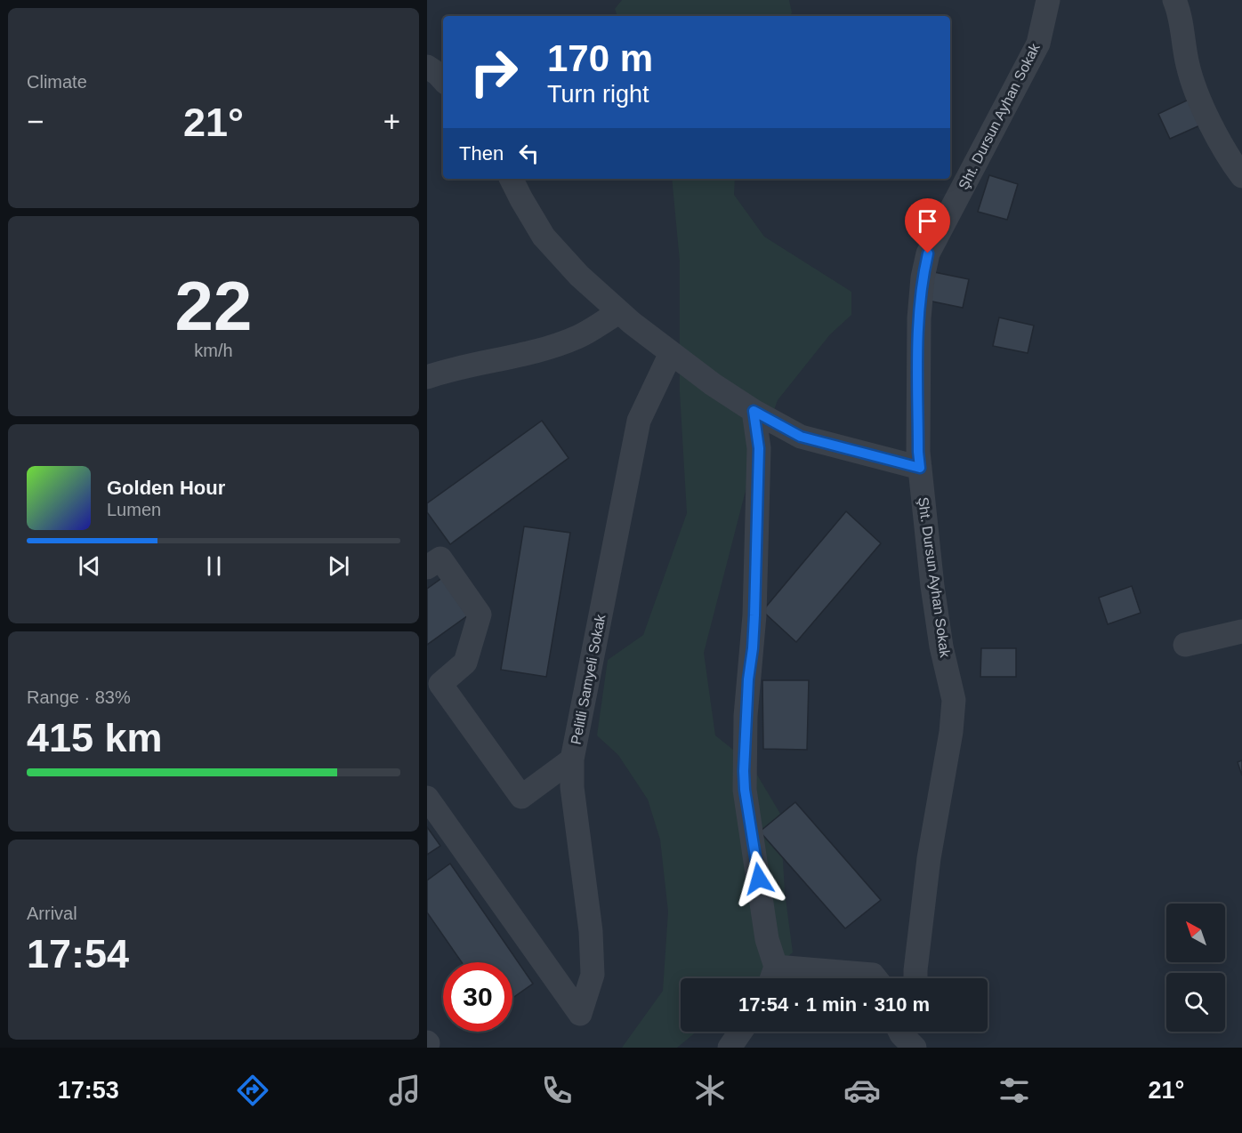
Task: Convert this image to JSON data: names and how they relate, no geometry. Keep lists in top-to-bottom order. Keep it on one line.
{"streets":{"street":["Şht. Dursun Ayhan Sokak","Pelitli Samyeli Sokak"]},"north":"top left","page":{"tile":["Climate",["22","km/h"],["Range · 83%","415 km"],["Arrival","17:54"]],"turn":["170 m","Turn right"],"heat":["−","21°","+"],"then":"Then","song":["Golden Hour","Lumen"],"limit":"30","trip":"17:54 · 1 min · 310 m","tabs":["17:53","21°"]}}
